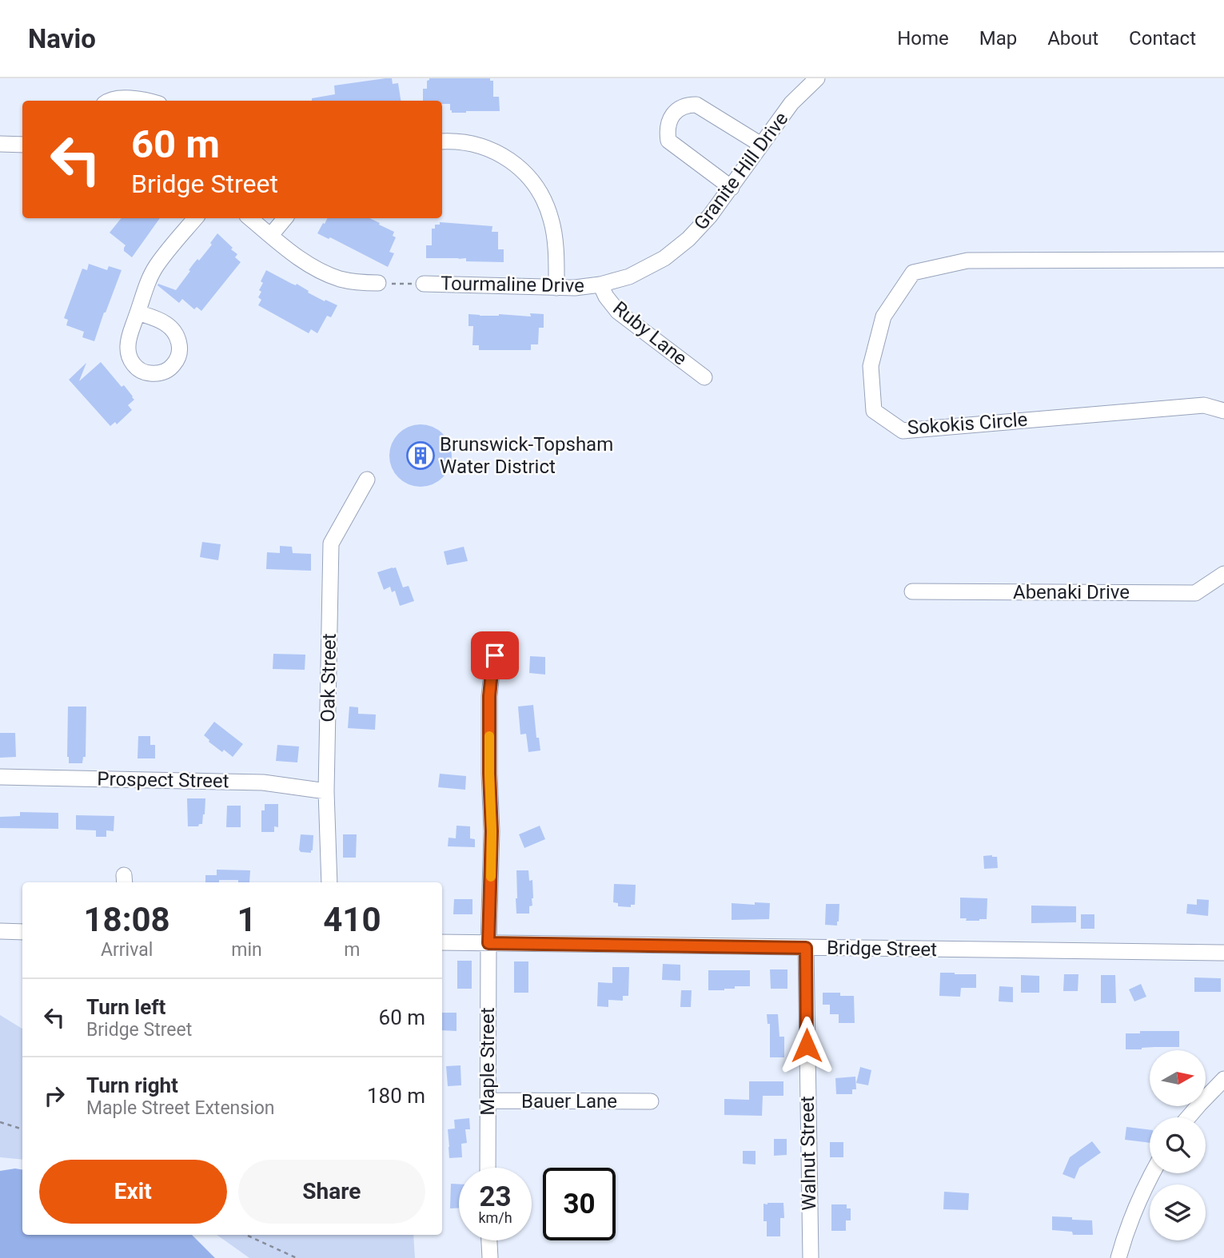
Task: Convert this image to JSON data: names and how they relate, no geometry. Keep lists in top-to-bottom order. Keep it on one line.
{"streets":{"street":["Granite Hill Drive","Tourmaline Drive","Ruby Lane","Sokokis Circle","Abenaki Drive","Oak Street","Prospect Street","Bridge Street","Maple Street","Bauer Lane","Walnut Street"]},"crossings":[["Granite Hill Drive","Tourmaline Drive"],["Granite Hill Drive","Ruby Lane"],["Tourmaline Drive","Ruby Lane"],["Oak Street","Prospect Street"],["Bridge Street","Maple Street"],["Bridge Street","Walnut Street"],["Maple Street","Bauer Lane"]],"places":{"building":["Brunswick-Topsham Water District"]},"north":"right","page":{"header":"Navio","nav":["Home","Map","About","Contact"],"turn":["60 m","Bridge Street"],"eta":["18:08","Arrival","1","min","410","m"],"list":[{"name":"Turn left","note":"Bridge Street","value":"60 m"},{"name":"Turn right","note":"Maple Street Extension","value":"180 m"}],"buttons":["Exit","Share"],"speed":"23 km/h","limit":"30"}}
